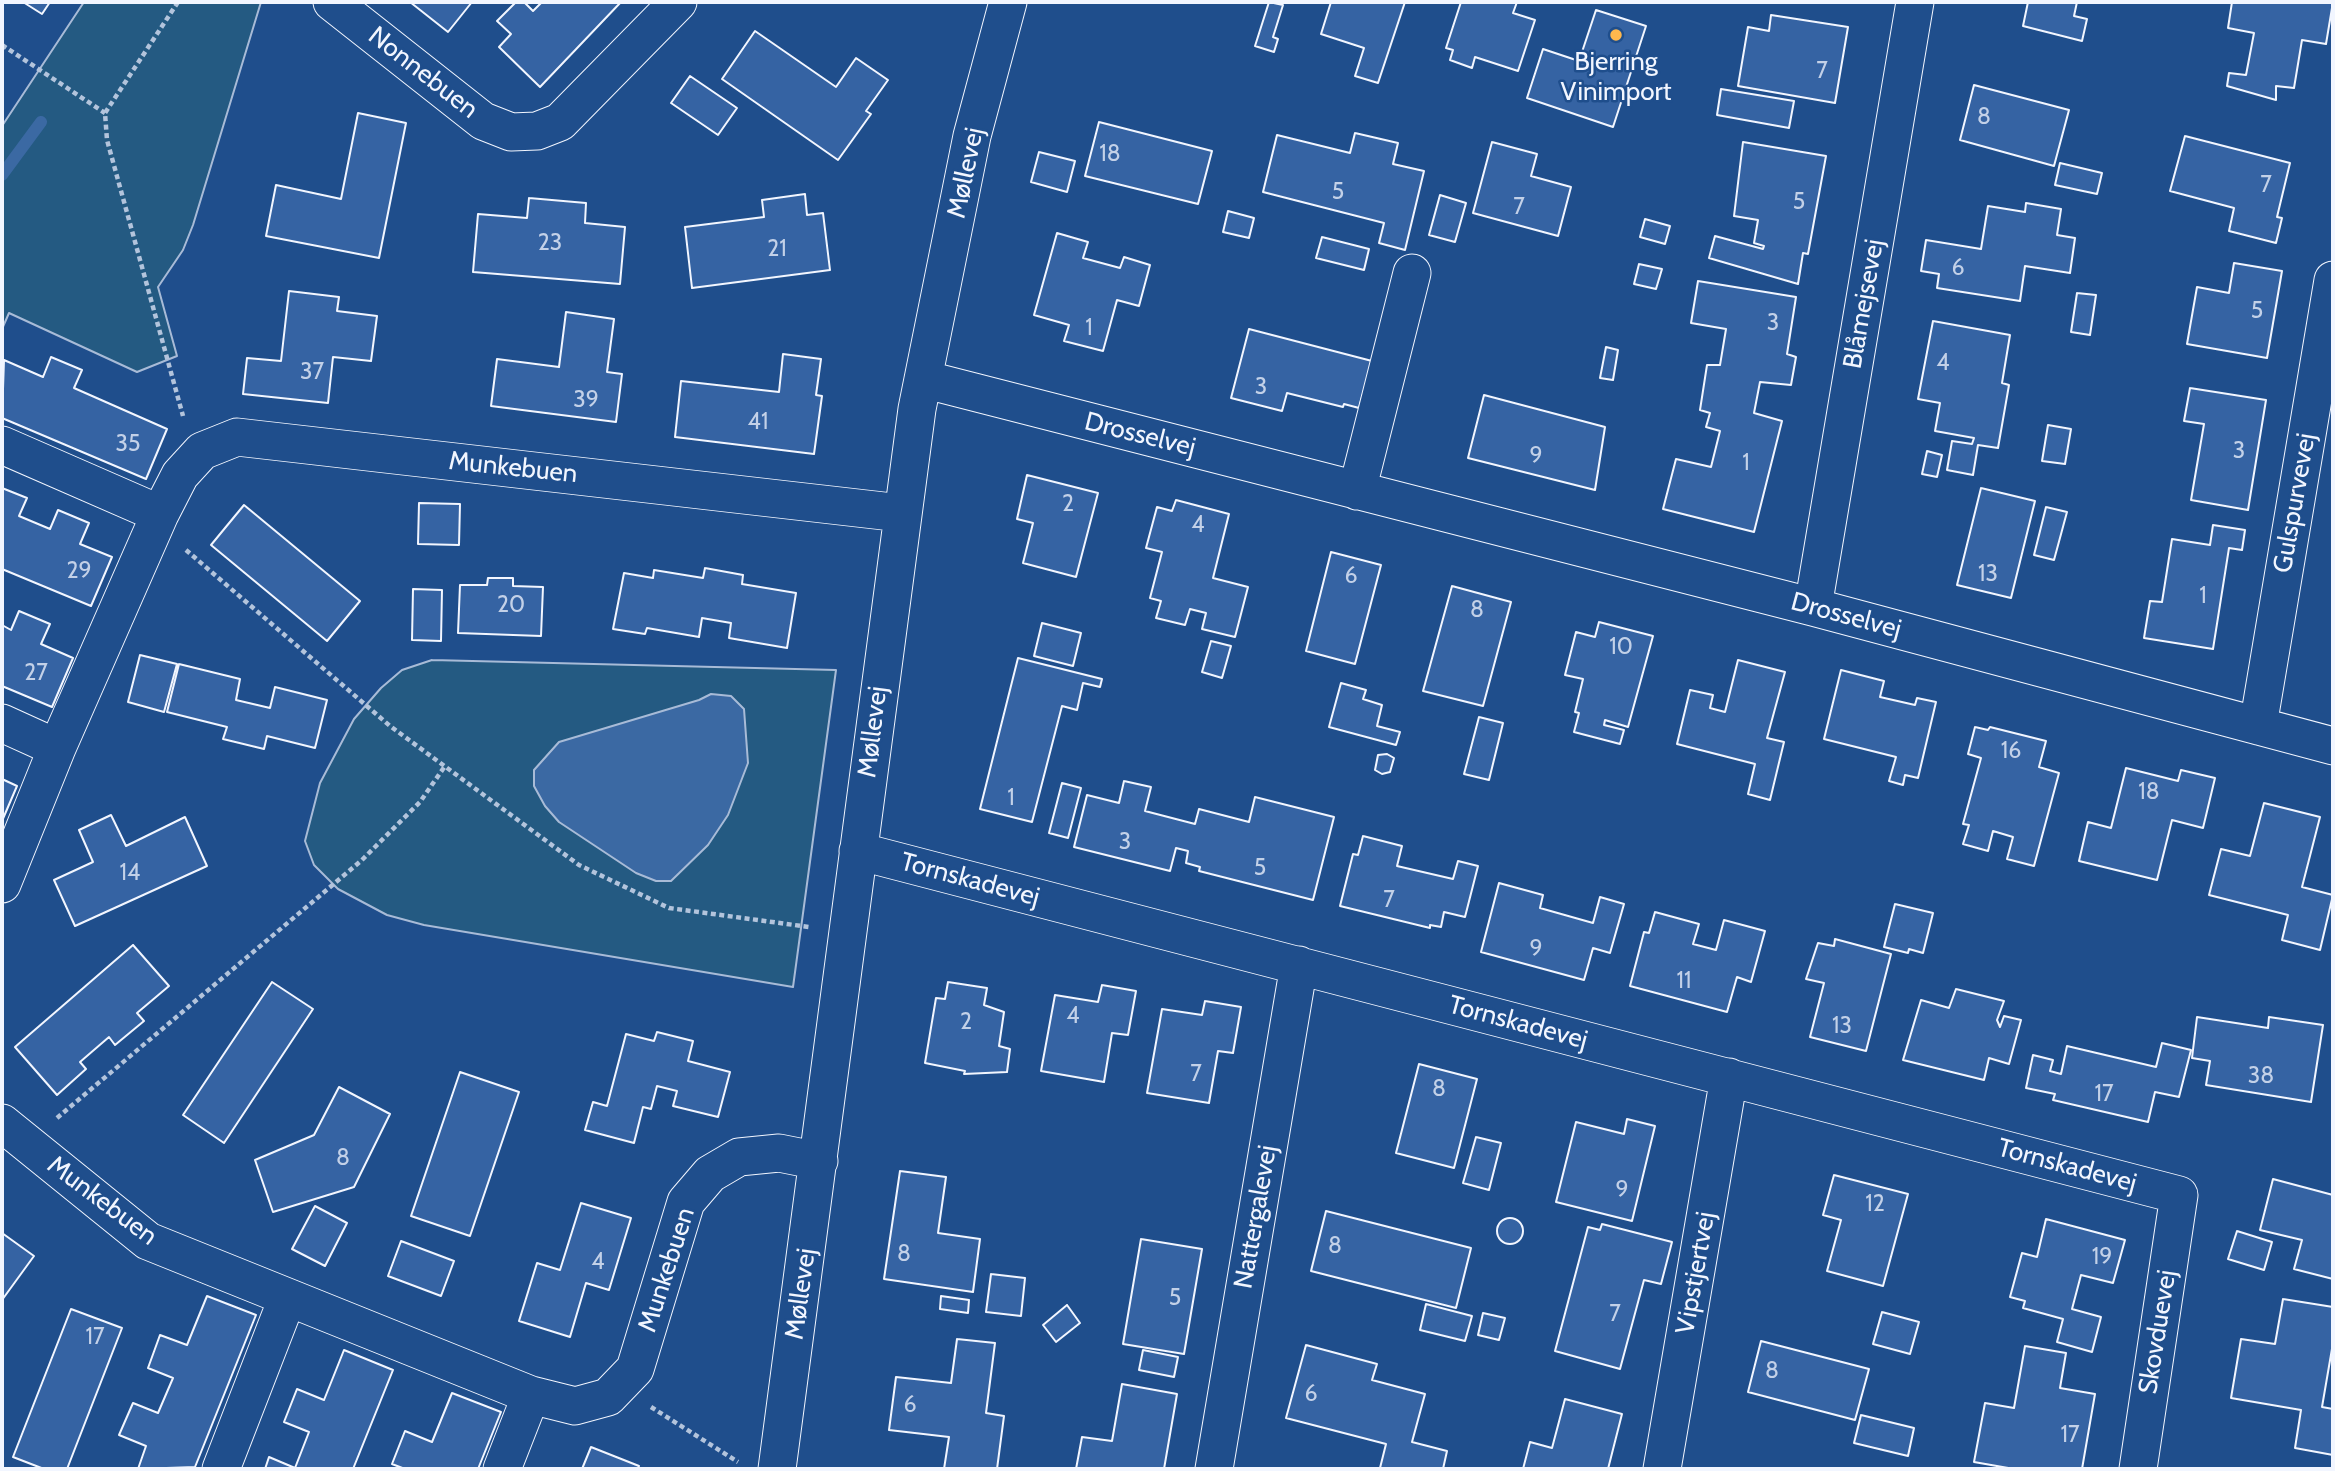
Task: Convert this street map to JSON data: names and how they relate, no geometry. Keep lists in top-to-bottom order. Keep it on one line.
{"streets":{"street":["Nonnebuen","Møllevej","Blåmejsevej","Drosselvej","Munkebuen","Gulspurvevej","Tornskadevej","Nattergalevej","Vipstjertvej","Skovduevej"]},"crossings":[["Møllevej","Drosselvej"],["Møllevej","Munkebuen"],["Møllevej","Tornskadevej"],["Blåmejsevej","Drosselvej"],["Drosselvej","Gulspurvevej"],["Tornskadevej","Nattergalevej"],["Tornskadevej","Vipstjertvej"],["Tornskadevej","Skovduevej"]],"places":["Bjerring Vinimport"],"house_numbers":["7","8","18","7","5","5","7","23","21","6","5","3","1","4","37","3","39","41","35","3","9","1","2","4","29","13","6","1","20","8","10","27","16","18","1","3","5","14","7","9","11","4","2","13","7","38","8","17","8","9","12","8","8","19","4","5","7","17","8","6","6","17"]}
